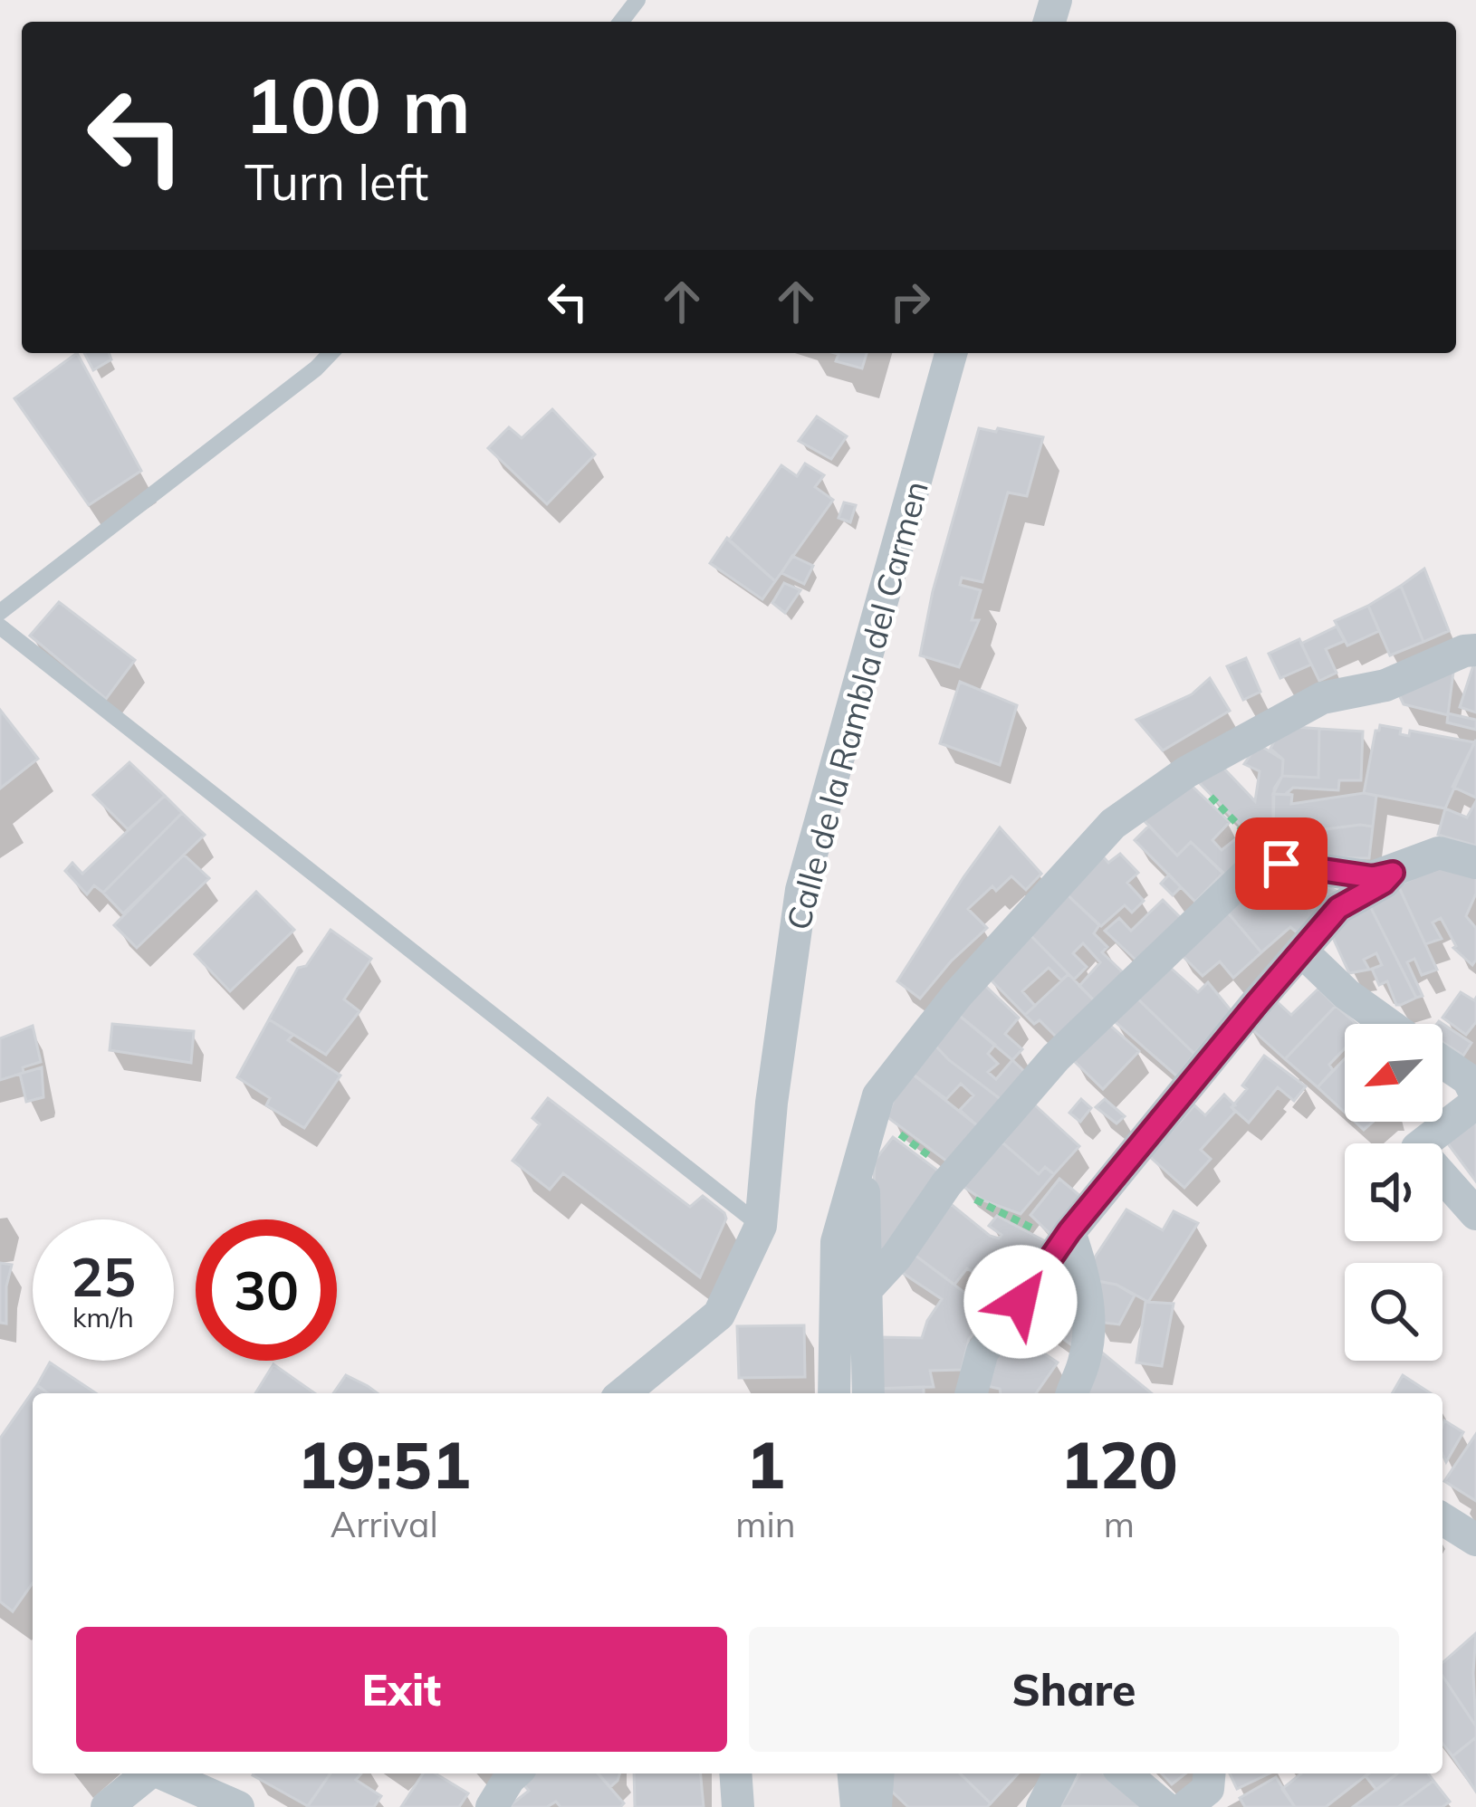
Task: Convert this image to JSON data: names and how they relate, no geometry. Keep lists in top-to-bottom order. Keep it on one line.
{"streets":{"street":["Calle de la Rambla del Carmen"]},"north":"bottom left","page":{"turn":["100 m","Turn left"],"speed":"25 km/h","limit":"30","eta":["19:51","Arrival","1","min","120","m"],"buttons":["Exit","Share"]}}
